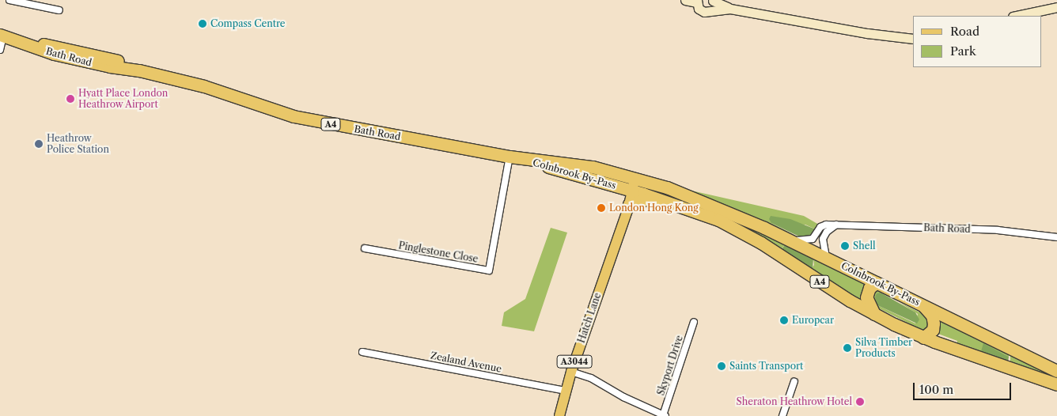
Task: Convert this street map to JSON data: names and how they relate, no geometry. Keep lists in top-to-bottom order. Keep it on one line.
{"streets":{"highway":["Bath Road","A4","Colnbrook By-Pass"],"main road":["Hatch Lane","A3044"],"street":["Pinglestone Close","Zealand Avenue","Skyport Drive"]},"crossings":[["Bath Road","Colnbrook By-Pass"],["Bath Road","Pinglestone Close"],["Colnbrook By-Pass","Hatch Lane"],["Hatch Lane","Zealand Avenue"],["Hatch Lane","Skyport Drive"]],"places":["Compass Centre","Hyatt Place London Heathrow Airport","Heathrow Police Station","London Hong Kong","Shell","Europcar","Silva Timber Products","Saints Transport","Sheraton Heathrow Hotel"],"legend":["Road","Park"],"scale_bar":"100 m"}
